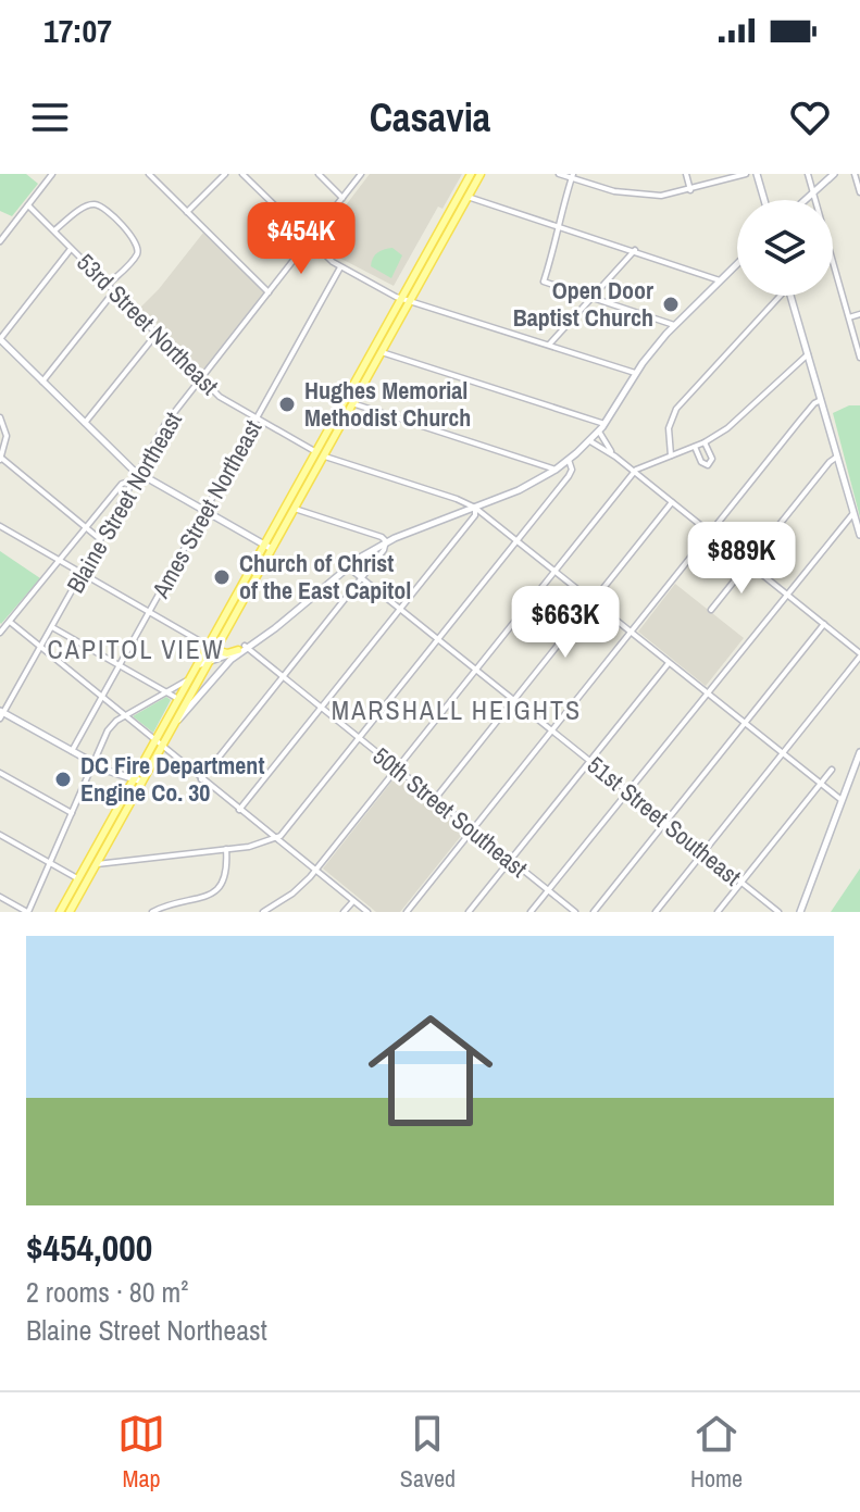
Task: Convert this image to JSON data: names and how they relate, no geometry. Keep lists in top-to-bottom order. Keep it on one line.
{"streets":{"street":["53rd Street Northeast","Blaine Street Northeast","Ames Street Northeast","50th Street Southeast","51st Street Southeast"]},"crossings":[["53rd Street Northeast","Blaine Street Northeast"],["53rd Street Northeast","Ames Street Northeast"]],"districts":["CAPITOL VIEW","MARSHALL HEIGHTS"],"places":["Open Door Baptist Church","Hughes Memorial Methodist Church","Church of Christ of the East Capitol","DC Fire Department Engine Co. 30"],"page":{"status":"17:07","header":"Casavia","price":["$454K","$889K","$663K"],"list":[{"name":"$454,000","note":"2 rooms · 80 m² · Blaine Street Northeast"}],"tabs":["Map","Saved","Home"]}}
